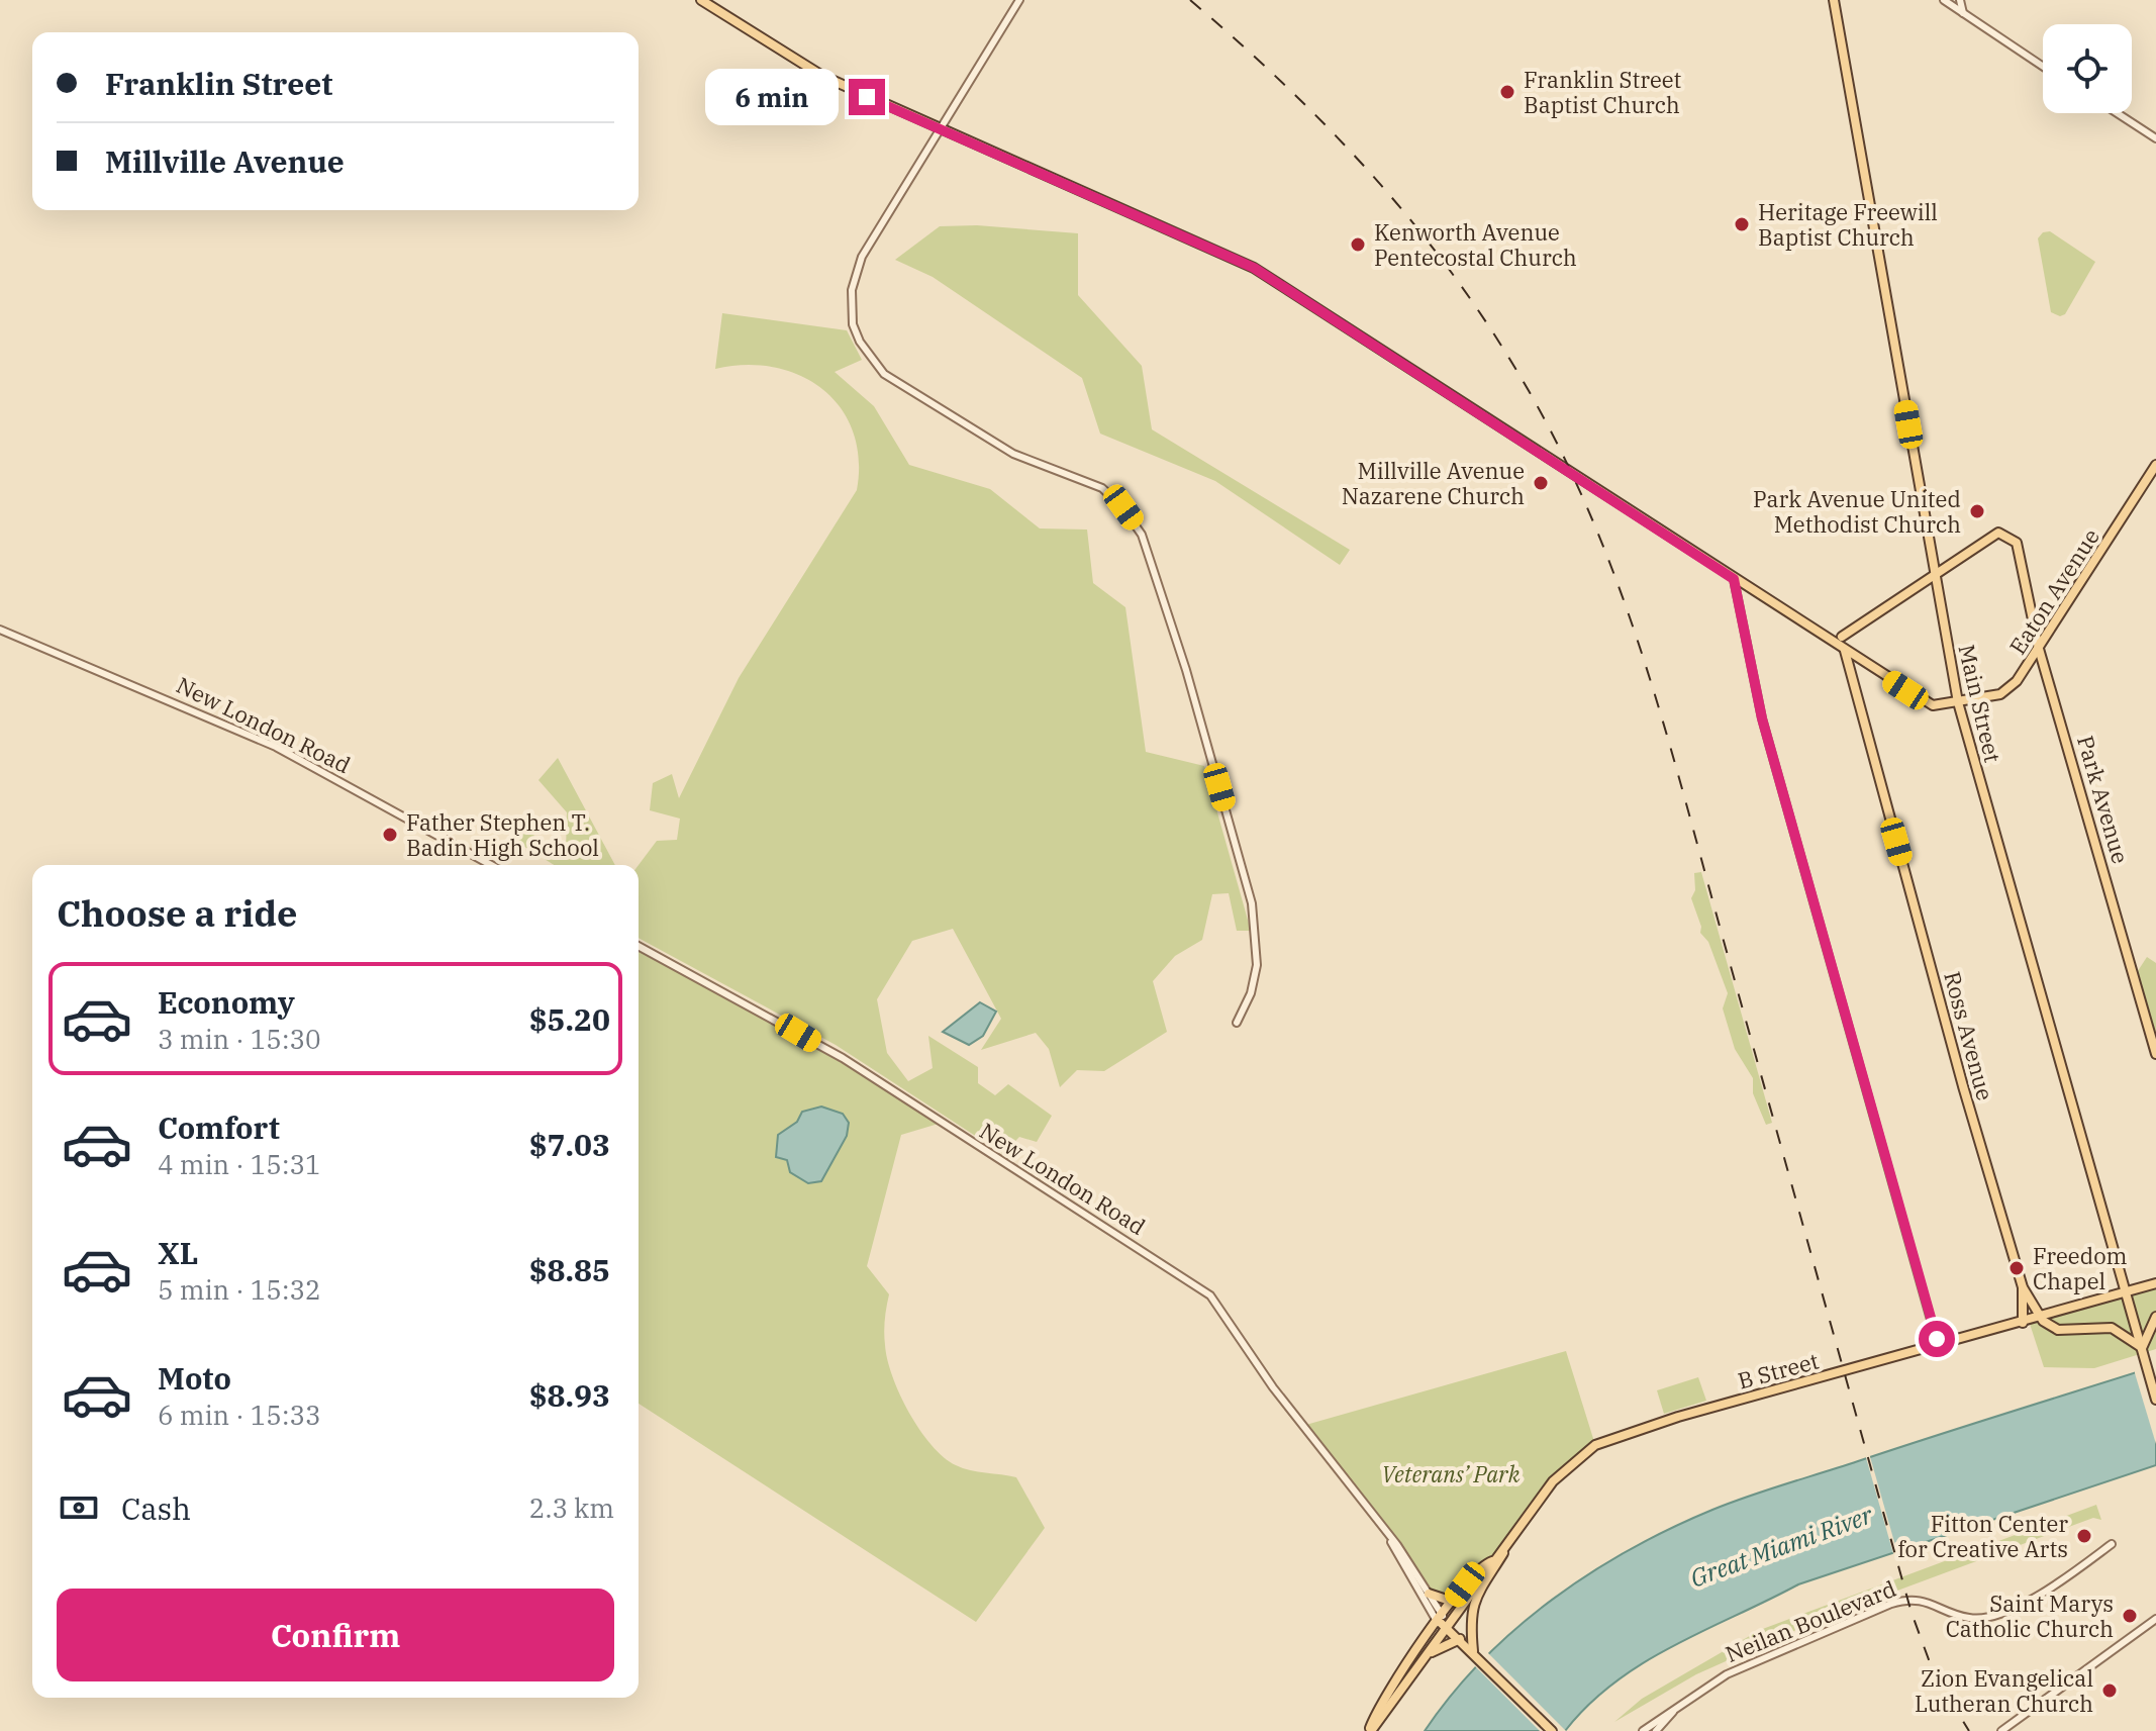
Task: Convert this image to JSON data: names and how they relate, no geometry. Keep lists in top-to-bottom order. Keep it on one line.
{"streets":{"main road":["Eaton Avenue","Main Street","Park Avenue","Ross Avenue","B Street"],"street":["New London Road","Neilan Boulevard"]},"crossings":[["Eaton Avenue","Main Street"],["Eaton Avenue","Park Avenue"],["Eaton Avenue","Ross Avenue"],["Main Street","Park Avenue"],["Main Street","B Street"],["New London Road","B Street"],["Ross Avenue","B Street"]],"water":["Great Miami River"],"parks":["Veterans’ Park"],"places":["Franklin Street Baptist Church","Heritage Freewill Baptist Church","Kenworth Avenue Pentecostal Church","Millville Avenue Nazarene Church","Park Avenue United Methodist Church","Father Stephen T. Badin High School","Freedom Chapel","Fitton Center for Creative Arts","Saint Marys Catholic Church","Zion Evangelical Lutheran Church"],"page":{"banner":["Franklin Street","Millville Avenue"],"bubble":"6 min","heading":"Choose a ride","list":[{"name":"Economy","note":"3 min · 15:30","value":"$5.20"},{"name":"Comfort","note":"4 min · 15:31","value":"$7.03"},{"name":"XL","note":"5 min · 15:32","value":"$8.85"},{"name":"Moto","note":"6 min · 15:33","value":"$8.93"}],"pay":["Cash","2.3 km"],"buttons":"Confirm"}}
